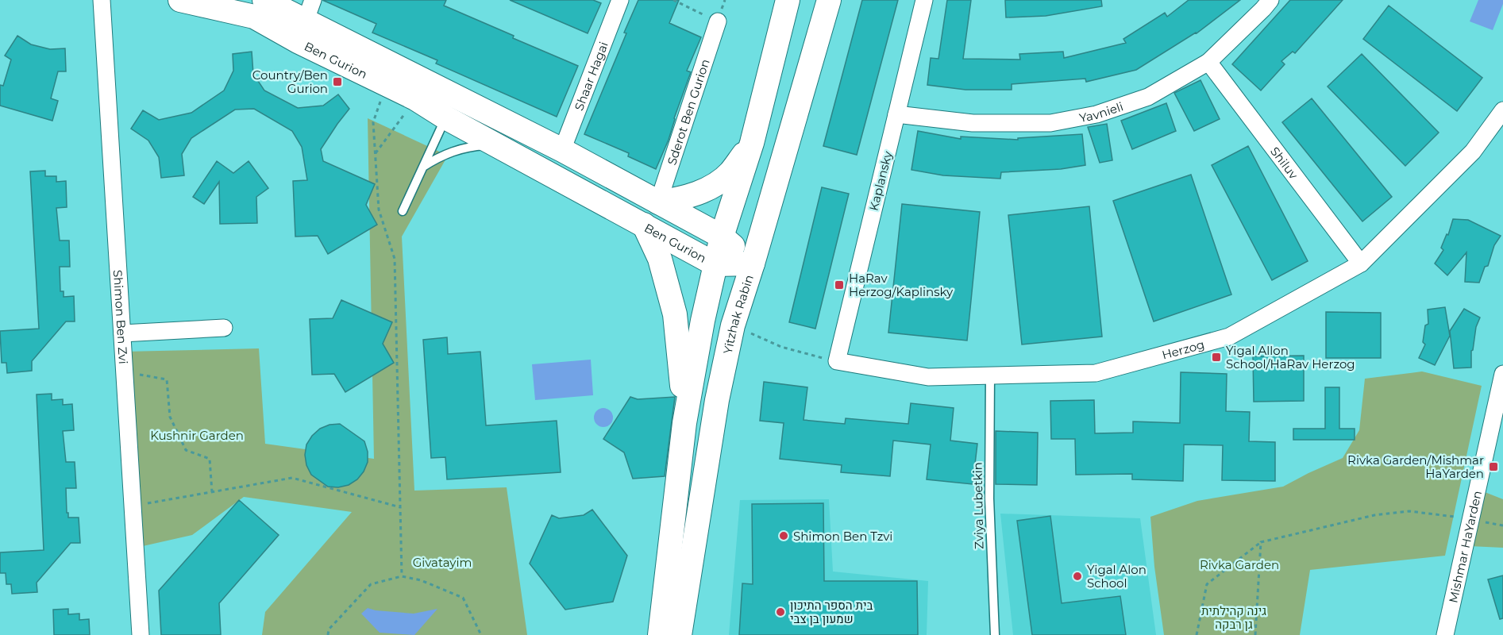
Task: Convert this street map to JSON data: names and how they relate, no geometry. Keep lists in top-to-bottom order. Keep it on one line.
{"streets":{"main road":["Ben Gurion","Yitzhak Rabin"],"street":["Shaar Hagai","Yavnieli","Sderot Ben Gurion","Shiluv","Kaplansky","Shimon Ben Zvi","Herzog","Mishmar HaYarden"],"lane":["Zviya Lubetkin"]},"crossings":[["Ben Gurion","Shaar Hagai"],["Ben Gurion","Sderot Ben Gurion"],["Ben Gurion","Yitzhak Rabin"],["Yavnieli","Shiluv"],["Yavnieli","Kaplansky"],["Shiluv","Herzog"],["Kaplansky","Herzog"],["Herzog","Zviya Lubetkin"]],"parks":["Kushnir Garden","Givatayim","Rivka Garden","גינה קהילתית גן רבקה"],"places":{"transit":["Country/Ben Gurion","HaRav Herzog/Kaplinsky","Yigal Allon School/HaRav Herzog","Rivka Garden/Mishmar HaYarden"],"other":["Shimon Ben Tzvi","Yigal Alon School","בית הספר התיכון שמעון בן צבי"]}}
